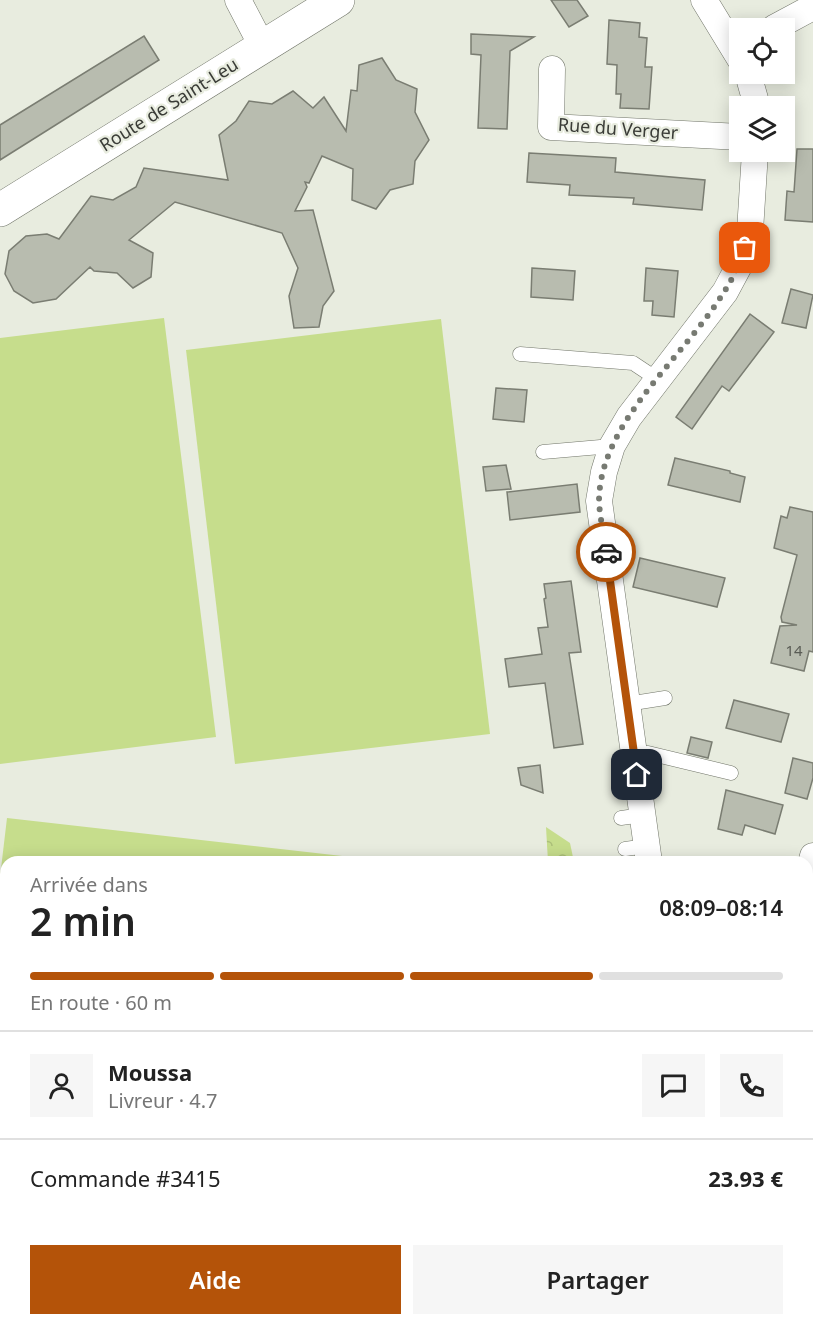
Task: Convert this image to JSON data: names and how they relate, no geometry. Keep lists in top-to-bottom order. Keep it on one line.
{"streets":{"street":["Route de Saint-Leu","Rue du Verger"]},"house_numbers":["14"],"page":{"heading":["2 min","Arrivée dans","08:09–08:14"],"panel":["Moussa","Livreur · 4.7","Commande #3415","23.93 €"],"bar":"En route · 60 m","buttons":["Aide","Partager"]}}
